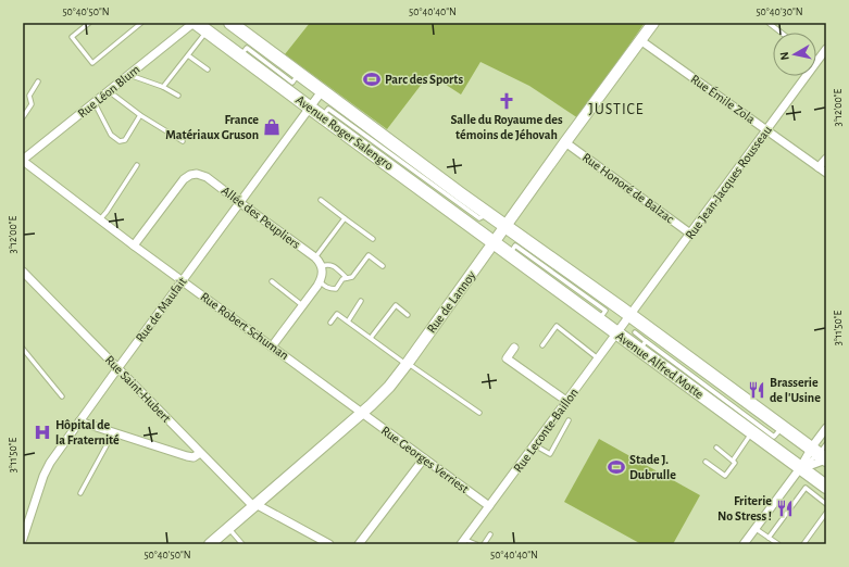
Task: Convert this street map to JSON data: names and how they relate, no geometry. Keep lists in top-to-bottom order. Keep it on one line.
{"streets":{"main road":["Avenue Roger Salengro","Rue de Lannoy","Avenue Alfred Motte"],"street":["Rue Léon Blum","Rue Émile Zola","Rue Jean-Jacques Rousseau","Rue Honoré de Balzac","Allée des Peupliers","Rue de Maufait","Rue Robert Schuman","Rue Saint-Hubert","Rue Leconte-Baillon","Rue Georges Verriest"]},"crossings":[["Rue Léon Blum","Avenue Roger Salengro"],["Rue Léon Blum","Rue Robert Schuman"],["Rue Émile Zola","Rue Jean-Jacques Rousseau"],["Rue Émile Zola","Rue de Lannoy"],["Avenue Roger Salengro","Rue de Lannoy"],["Avenue Roger Salengro","Rue de Maufait"],["Avenue Roger Salengro","Avenue Alfred Motte"],["Rue Jean-Jacques Rousseau","Rue Honoré de Balzac"],["Rue Jean-Jacques Rousseau","Avenue Alfred Motte"],["Rue Jean-Jacques Rousseau","Rue Leconte-Baillon"],["Rue Honoré de Balzac","Rue de Lannoy"],["Allée des Peupliers","Rue de Maufait"],["Allée des Peupliers","Rue Robert Schuman"],["Rue de Lannoy","Rue Robert Schuman"],["Rue de Lannoy","Avenue Alfred Motte"],["Rue de Lannoy","Rue Saint-Hubert"],["Rue de Lannoy","Rue Georges Verriest"],["Rue de Maufait","Rue Robert Schuman"],["Rue de Maufait","Rue Saint-Hubert"],["Rue Robert Schuman","Rue Georges Verriest"],["Avenue Alfred Motte","Rue Leconte-Baillon"],["Rue Leconte-Baillon","Rue Georges Verriest"]],"districts":["JUSTICE"],"places":{"sports":["Parc des Sports","Stade J. Dubrulle"],"church":["Salle du Royaume des témoins de Jéhovah"],"shop":["France Matériaux Gruson"],"restaurant":["Brasserie de l'Usine","Friterie No Stress !"],"hospital":["Hôpital de la Fraternité"]},"north":"left","coordinates":["50°40'50\"N","50°40'40\"N","50°40'30\"N","3°12'00\"E","3°11'50\"E"]}
